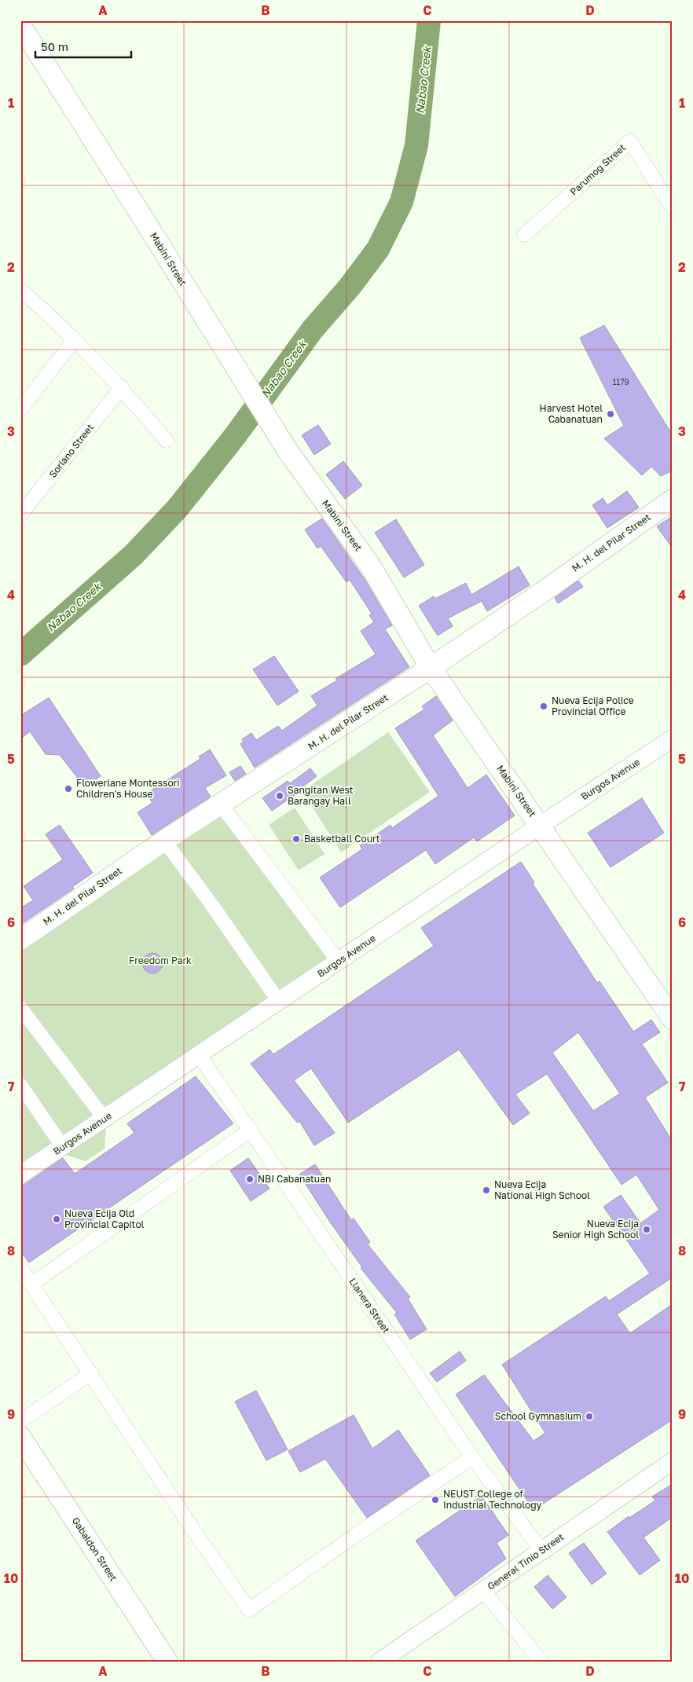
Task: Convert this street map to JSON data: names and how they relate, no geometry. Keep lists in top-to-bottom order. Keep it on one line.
{"streets":{"main road":["Mabini Street","M. H. del Pilar Street","Gabaldon Street"],"street":["Parumog Street","Soriano Street","Burgos Avenue","Llanera Street","General Tinio Street"]},"crossings":[["Mabini Street","M. H. del Pilar Street"],["Mabini Street","Burgos Avenue"],["Llanera Street","General Tinio Street"]],"water":["Nabao Creek"],"parks":["Freedom Park"],"places":["Harvest Hotel Cabanatuan","Nueva Ecija Police Provincial Office","Flowerlane Montessori Children's House","Sangitan West Barangay Hall","Basketball Court","NBI Cabanatuan","Nueva Ecija National High School","Nueva Ecija Old Provincial Capitol","Nueva Ecija Senior High School","School Gymnasium","NEUST College of Industrial Technology"],"house_numbers":["1179"],"scale_bar":"50 m","grid":{"columns":["A","B","C","D"],"rows":["1","2","3","4","5","6","7","8","9","10"]}}
